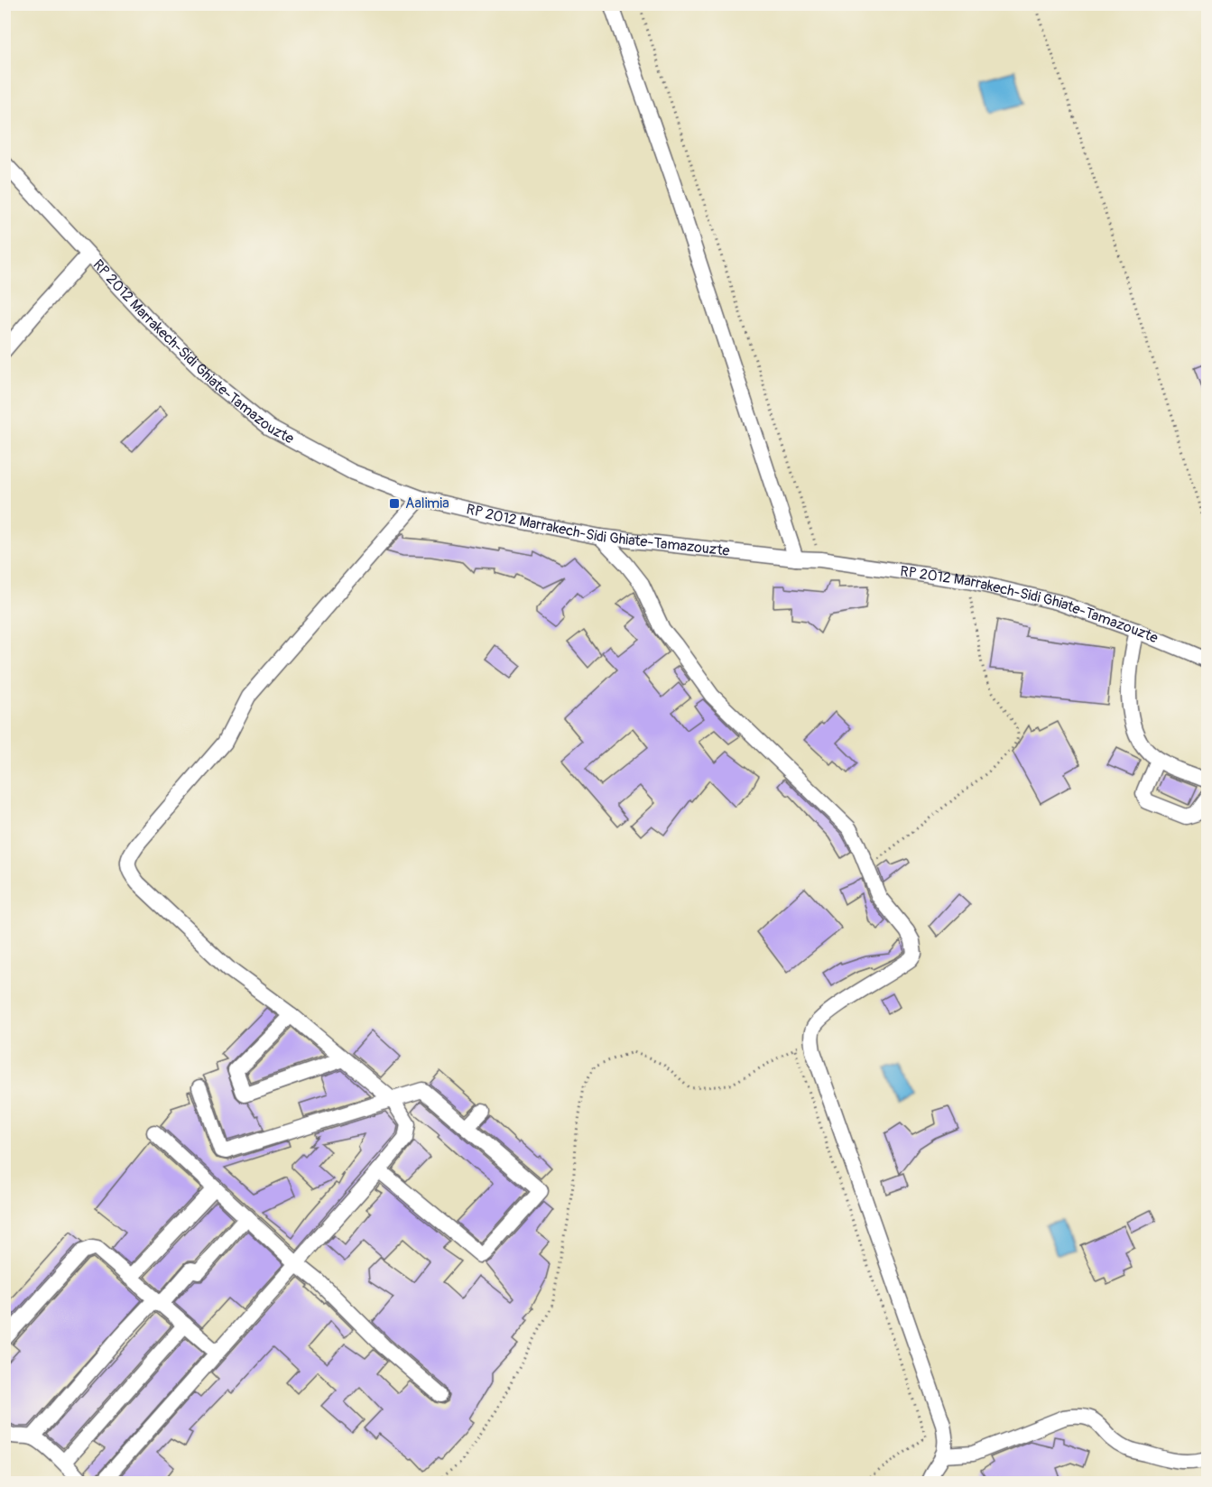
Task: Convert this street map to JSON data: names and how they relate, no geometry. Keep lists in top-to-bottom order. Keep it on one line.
{"streets":{"street":["RP 2012 Marrakech-Sidi Ghiate-Tamazouzte"]},"places":{"transit":["Aalimia"]}}
